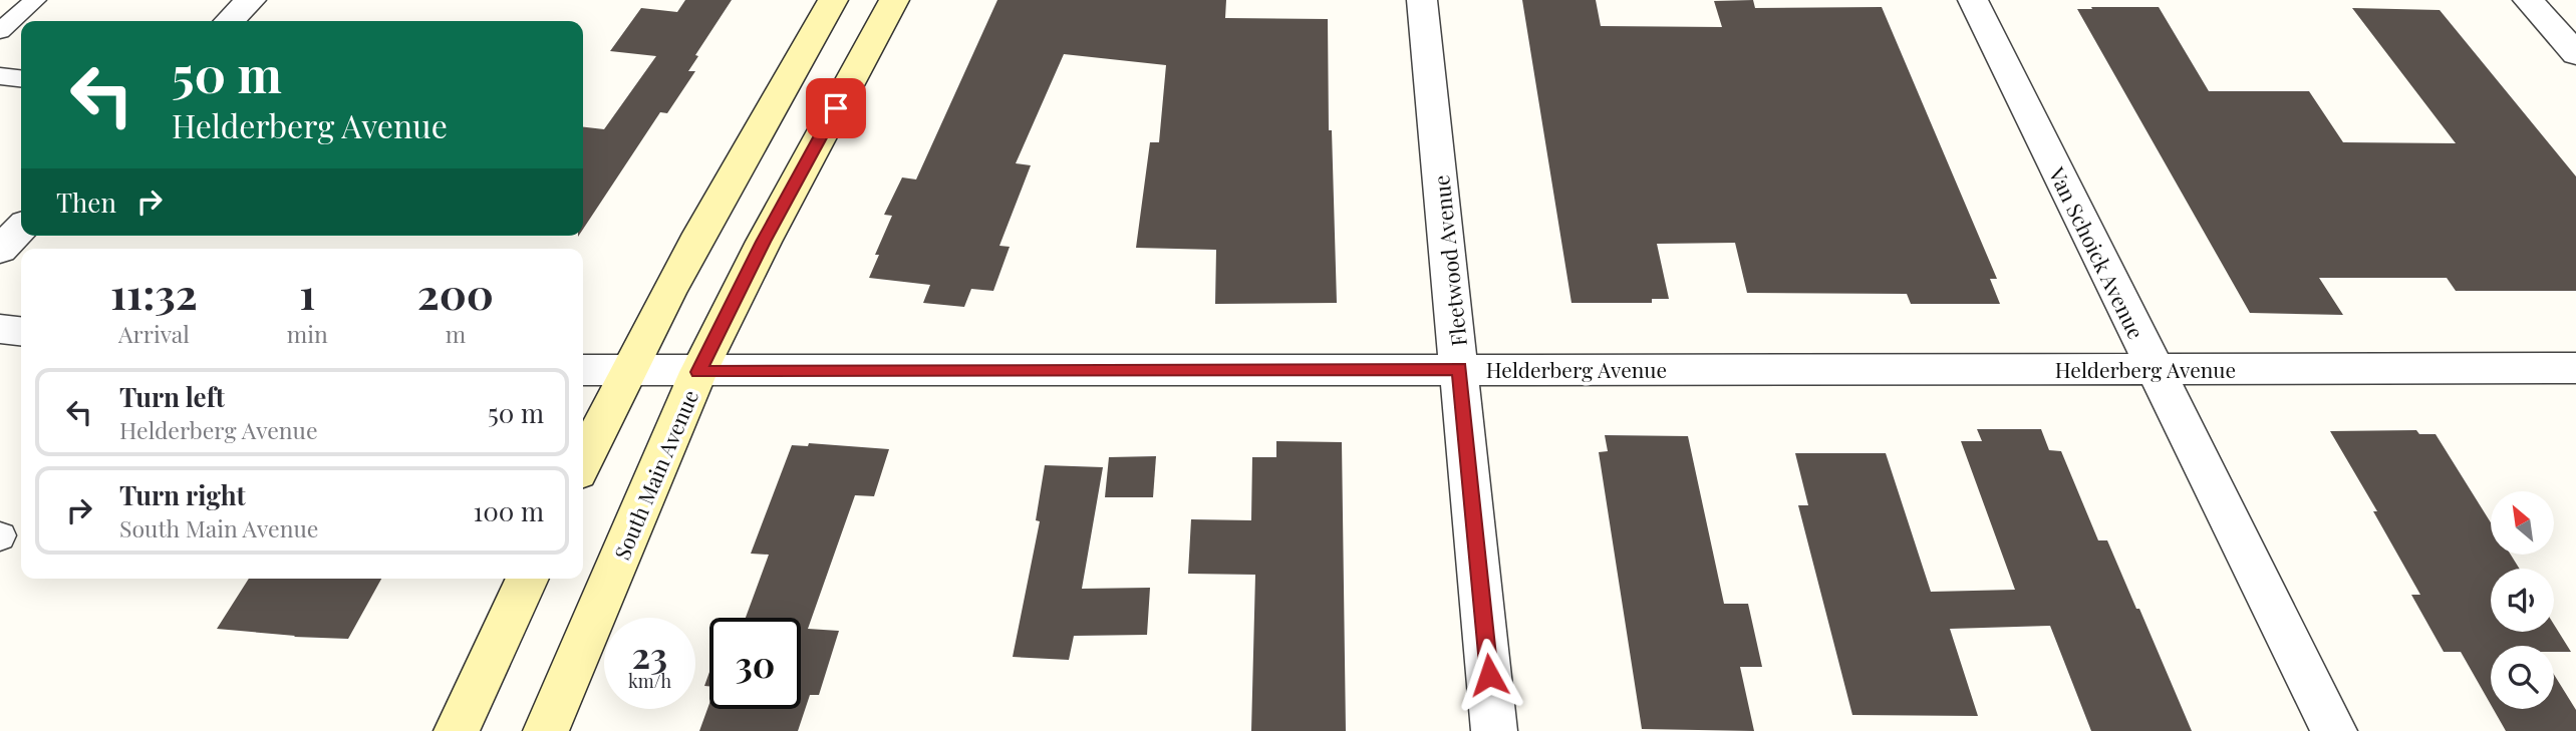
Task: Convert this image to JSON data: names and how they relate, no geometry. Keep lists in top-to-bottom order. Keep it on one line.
{"streets":{"street":["Van Schoick Avenue","Fleetwood Avenue","Helderberg Avenue","South Main Avenue"]},"crossings":[["Van Schoick Avenue","Helderberg Avenue"],["Fleetwood Avenue","Helderberg Avenue"],["Helderberg Avenue","South Main Avenue"]],"north":"top left","page":{"turn":["50 m","Helderberg Avenue"],"then":"Then","eta":["11:32","Arrival","1","min","200","m"],"list":[{"name":"Turn left","note":"Helderberg Avenue","value":"50 m"},{"name":"Turn right","note":"South Main Avenue","value":"100 m"}],"speed":"23 km/h","limit":"30"}}
